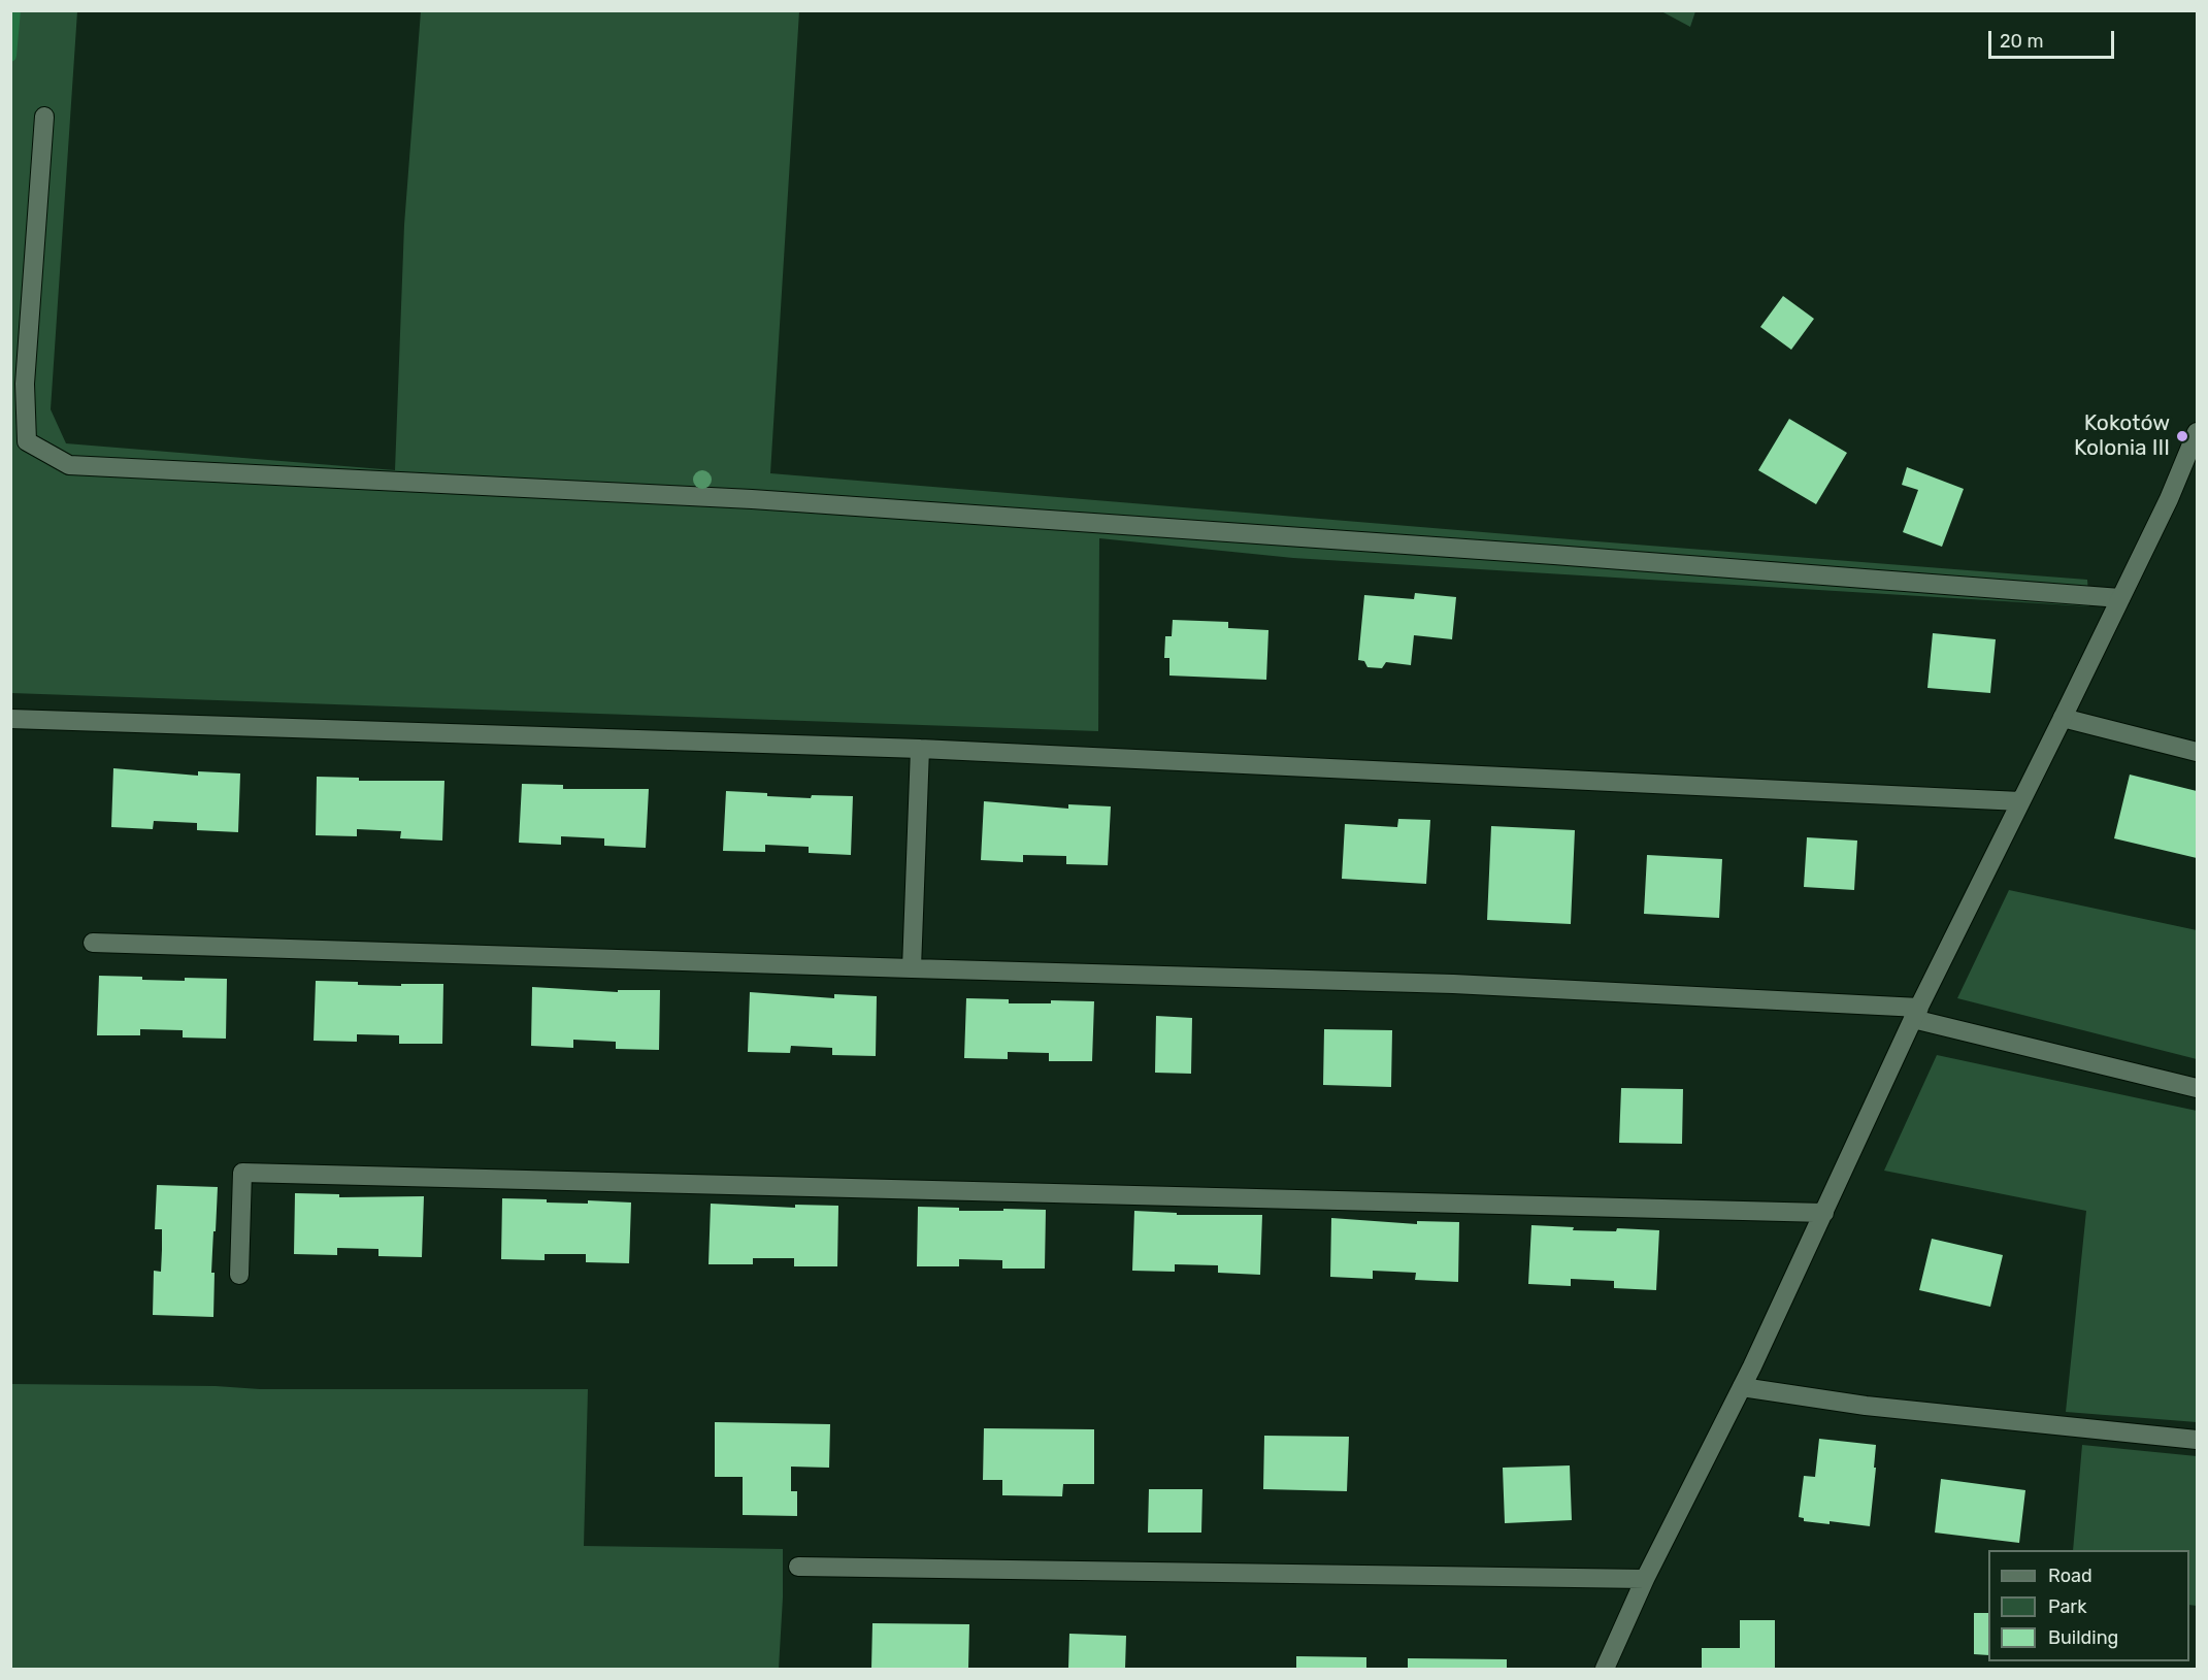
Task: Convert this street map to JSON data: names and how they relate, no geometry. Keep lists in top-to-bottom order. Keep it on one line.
{"places":["Kokotów Kolonia III"],"legend":["Road","Park","Building"],"scale_bar":"20 m"}
